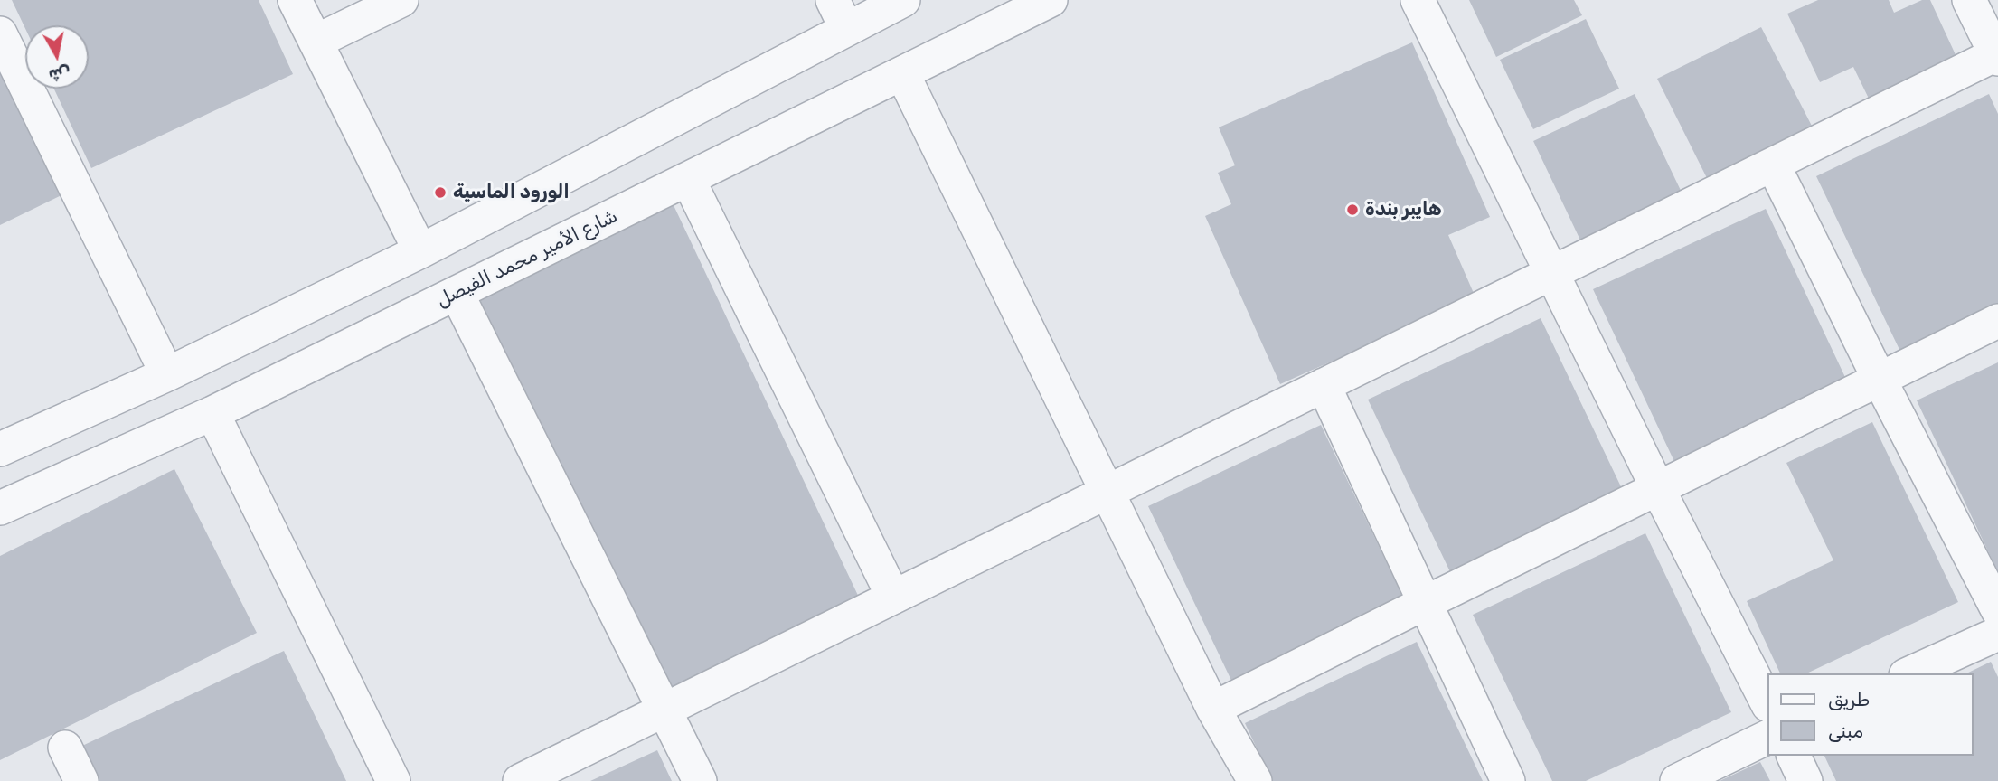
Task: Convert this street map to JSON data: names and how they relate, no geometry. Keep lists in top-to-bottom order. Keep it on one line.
{"streets":{"street":["شارع الأمير محمد الفيصل"]},"places":["الورود الماسية","هايبر بندة"],"legend":["طريق","مبنى"],"north":"bottom"}
